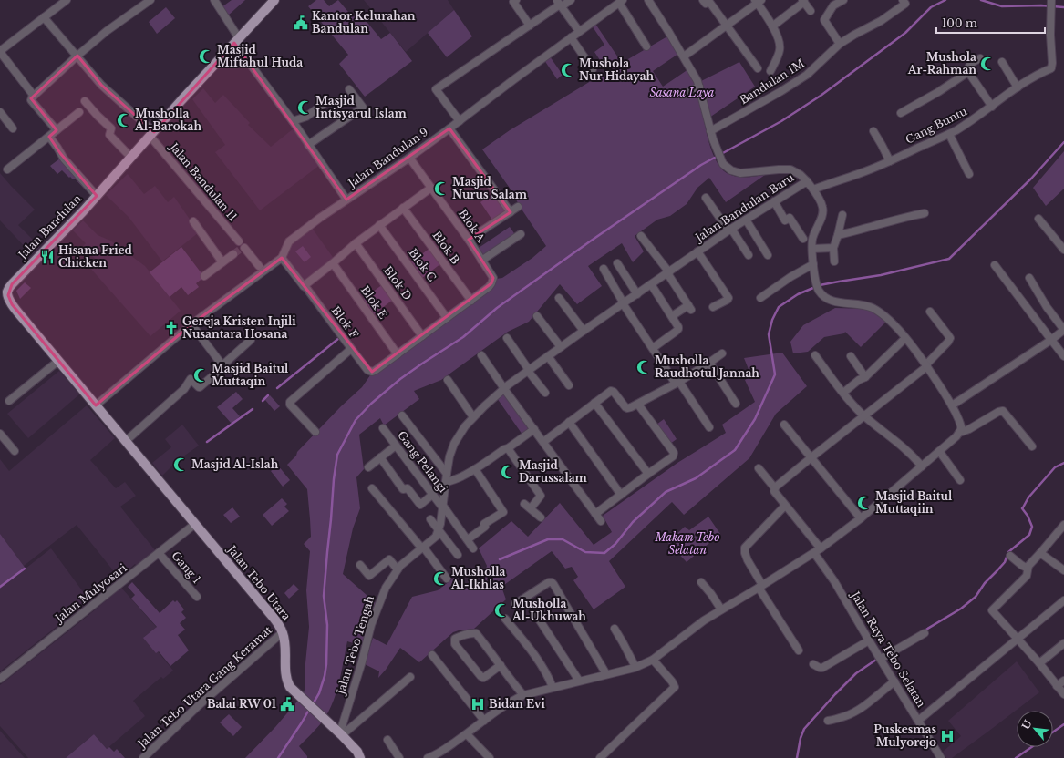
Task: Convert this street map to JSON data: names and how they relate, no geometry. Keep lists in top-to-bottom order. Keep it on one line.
{"streets":{"main road":["Jalan Bandulan","Jalan Tebo Utara"],"street":["Bandulan 1M","Gang Buntu","Jalan Bandulan 9","Jalan Bandulan 11","Jalan Bandulan Baru","Blok A","Blok B","Blok C","Blok D","Blok E","Blok F","Gang Pelangi","Gang 1","Jalan Mulyosari","Jalan Tebo Tengah","Jalan Raya Tebo Selatan","Jalan Tebo Utara Gang Keramat"]},"crossings":[["Gang Buntu","Jalan Bandulan Baru"],["Jalan Bandulan 9","Blok A"],["Jalan Bandulan 9","Jalan Bandulan"],["Jalan Bandulan 11","Jalan Bandulan"],["Jalan Bandulan Baru","Jalan Tebo Tengah"],["Blok A","Blok B"],["Jalan Bandulan","Jalan Tebo Utara"],["Blok E","Blok F"],["Gang Pelangi","Jalan Tebo Tengah"],["Gang 1","Jalan Mulyosari"],["Jalan Tebo Utara","Jalan Mulyosari"],["Jalan Tebo Utara","Jalan Tebo Tengah"],["Jalan Tebo Utara","Jalan Tebo Utara Gang Keramat"]],"parks":["Sasana Laya","Makam Tebo Selatan"],"places":{"public building":["Kantor Kelurahan Bandulan","Balai RW 01"],"mosque":["Masjid Miftahul Huda","Mushola Ar-Rahman","Mushola Nur Hidayah","Masjid Intisyarul Islam","Musholla Al-Barokah","Masjid Nurus Salam","Musholla Raudhotul Jannah","Masjid Baitul Muttaqin","Masjid Al-Islah","Masjid Darussalam","Masjid Baitul Muttaqiin","Musholla Al-Ikhlas","Musholla Al-Ukhuwah"],"restaurant":["Hisana Fried Chicken"],"church":["Gereja Kristen Injili Nusantara Hosana"],"hospital":["Bidan Evi","Puskesmas Mulyorejo"]},"scale_bar":"100 m","north":"top left"}
